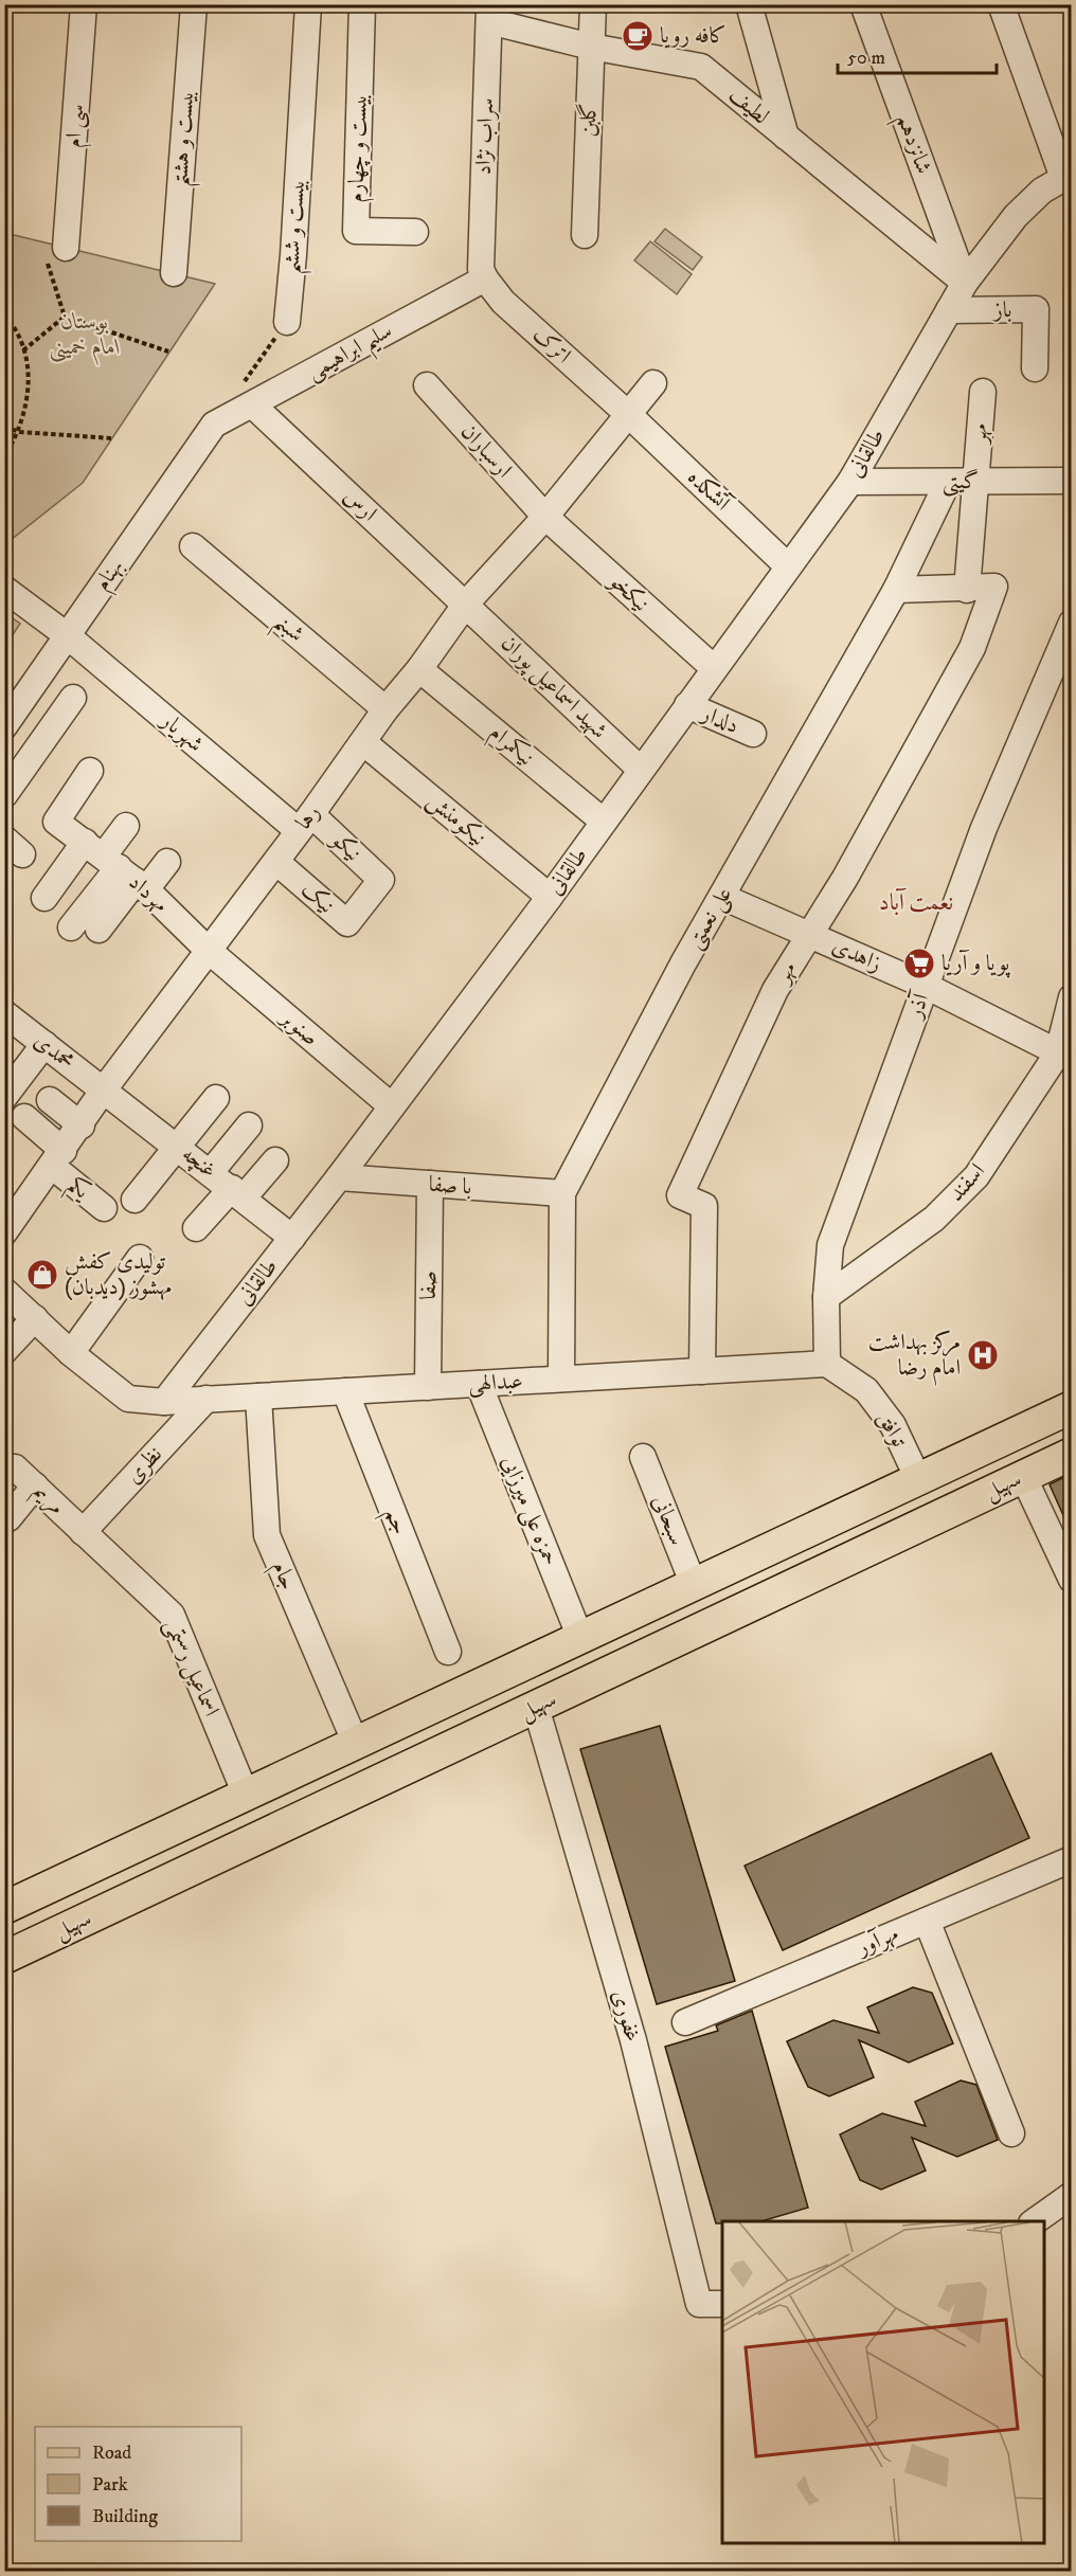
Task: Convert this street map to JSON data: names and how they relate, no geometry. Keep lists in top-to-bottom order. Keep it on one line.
{"streets":{"main road":["سهیل"],"street":["لطیف","گلبن","سی ام","سراب نژاد","بیست و هشتم","شانزدهم","بیست و چهارم","بیست و ششم","باز","اترک","سلیم ابراهیمی","مهر","ارسباران","طالقانی","گیتی","آتشکده","ارس","بهنام","نیکخو","شبنم","شهید اسماعیل پوران","دلدار","شهریار","نیکمرام","رها","نیکومنش","نیکو","مهرداد","نیک","علی نعمتی","زاهدی","آذر","صنوبر","محمدی","غنچه","اسفند","با صفا","یکم","صفا","عبدالهی","توافق","نظری","مریم","حمزه علی میرزایی","سبحانی","جم","جام","اسماعیل رستمی","مهرآور","غفوری"]},"crossings":[["لطیف","گلبن"],["لطیف","سراب نژاد"],["لطیف","شانزدهم"],["لطیف","طالقانی"],["سراب نژاد","اترک"],["سراب نژاد","سلیم ابراهیمی"],["شانزدهم","طالقانی"],["باز","طالقانی"],["اترک","سلیم ابراهیمی"],["اترک","آتشکده"],["اترک","رها"],["سلیم ابراهیمی","ارس"],["سلیم ابراهیمی","بهنام"],["مهر","گیتی"],["مهر","زاهدی"],["مهر","عبدالهی"],["ارسباران","نیکخو"],["ارسباران","رها"],["طالقانی","گیتی"],["طالقانی","آتشکده"],["طالقانی","نیکخو"],["طالقانی","شهید اسماعیل پوران"],["طالقانی","دلدار"],["طالقانی","نیکمرام"],["طالقانی","نیکومنش"],["طالقانی","صنوبر"],["طالقانی","غنچه"],["طالقانی","با صفا"],["طالقانی","عبدالهی"],["گیتی","علی نعمتی"],["آتشکده","رها"],["ارس","شهید اسماعیل پوران"],["ارس","رها"],["بهنام","شهریار"],["نیکخو","رها"],["شبنم","رها"],["شهید اسماعیل پوران","رها"],["شهریار","رها"],["شهریار","نیکو"],["نیکمرام","رها"],["رها","نیکومنش"],["رها","نیکو"],["رها","مهرداد"],["رها","نیک"],["رها","صنوبر"],["رها","محمدی"],["رها","غنچه"],["رها","یکم"],["نیکو","نیک"],["مهرداد","صنوبر"],["علی نعمتی","زاهدی"],["علی نعمتی","با صفا"],["علی نعمتی","عبدالهی"],["زاهدی","آذر"],["زاهدی","اسفند"],["آذر","اسفند"],["آذر","عبدالهی"],["آذر","توافق"],["محمدی","غنچه"],["با صفا","صفا"],["صفا","عبدالهی"],["عبدالهی","توافق"],["عبدالهی","نظری"],["عبدالهی","حمزه علی میرزایی"],["عبدالهی","جم"],["عبدالهی","جام"],["توافق","سهیل"],["نظری","مریم"],["نظری","اسماعیل رستمی"],["سهیل","حمزه علی میرزایی"],["سهیل","سبحانی"],["سهیل","جام"],["سهیل","اسماعیل رستمی"],["سهیل","غفوری"],["مریم","اسماعیل رستمی"]],"districts":["نعمت آباد"],"parks":["بوستان امام خمینی"],"places":{"cafe":["کافه رویا"],"supermarket":["پویا و آریا"],"shop":["تولیدی کفش مهشوز (دیدبان)"],"hospital":["مرکز بهداشت امام رضا"]},"legend":["Road","Park","Building"],"scale_bar":"50 m"}
